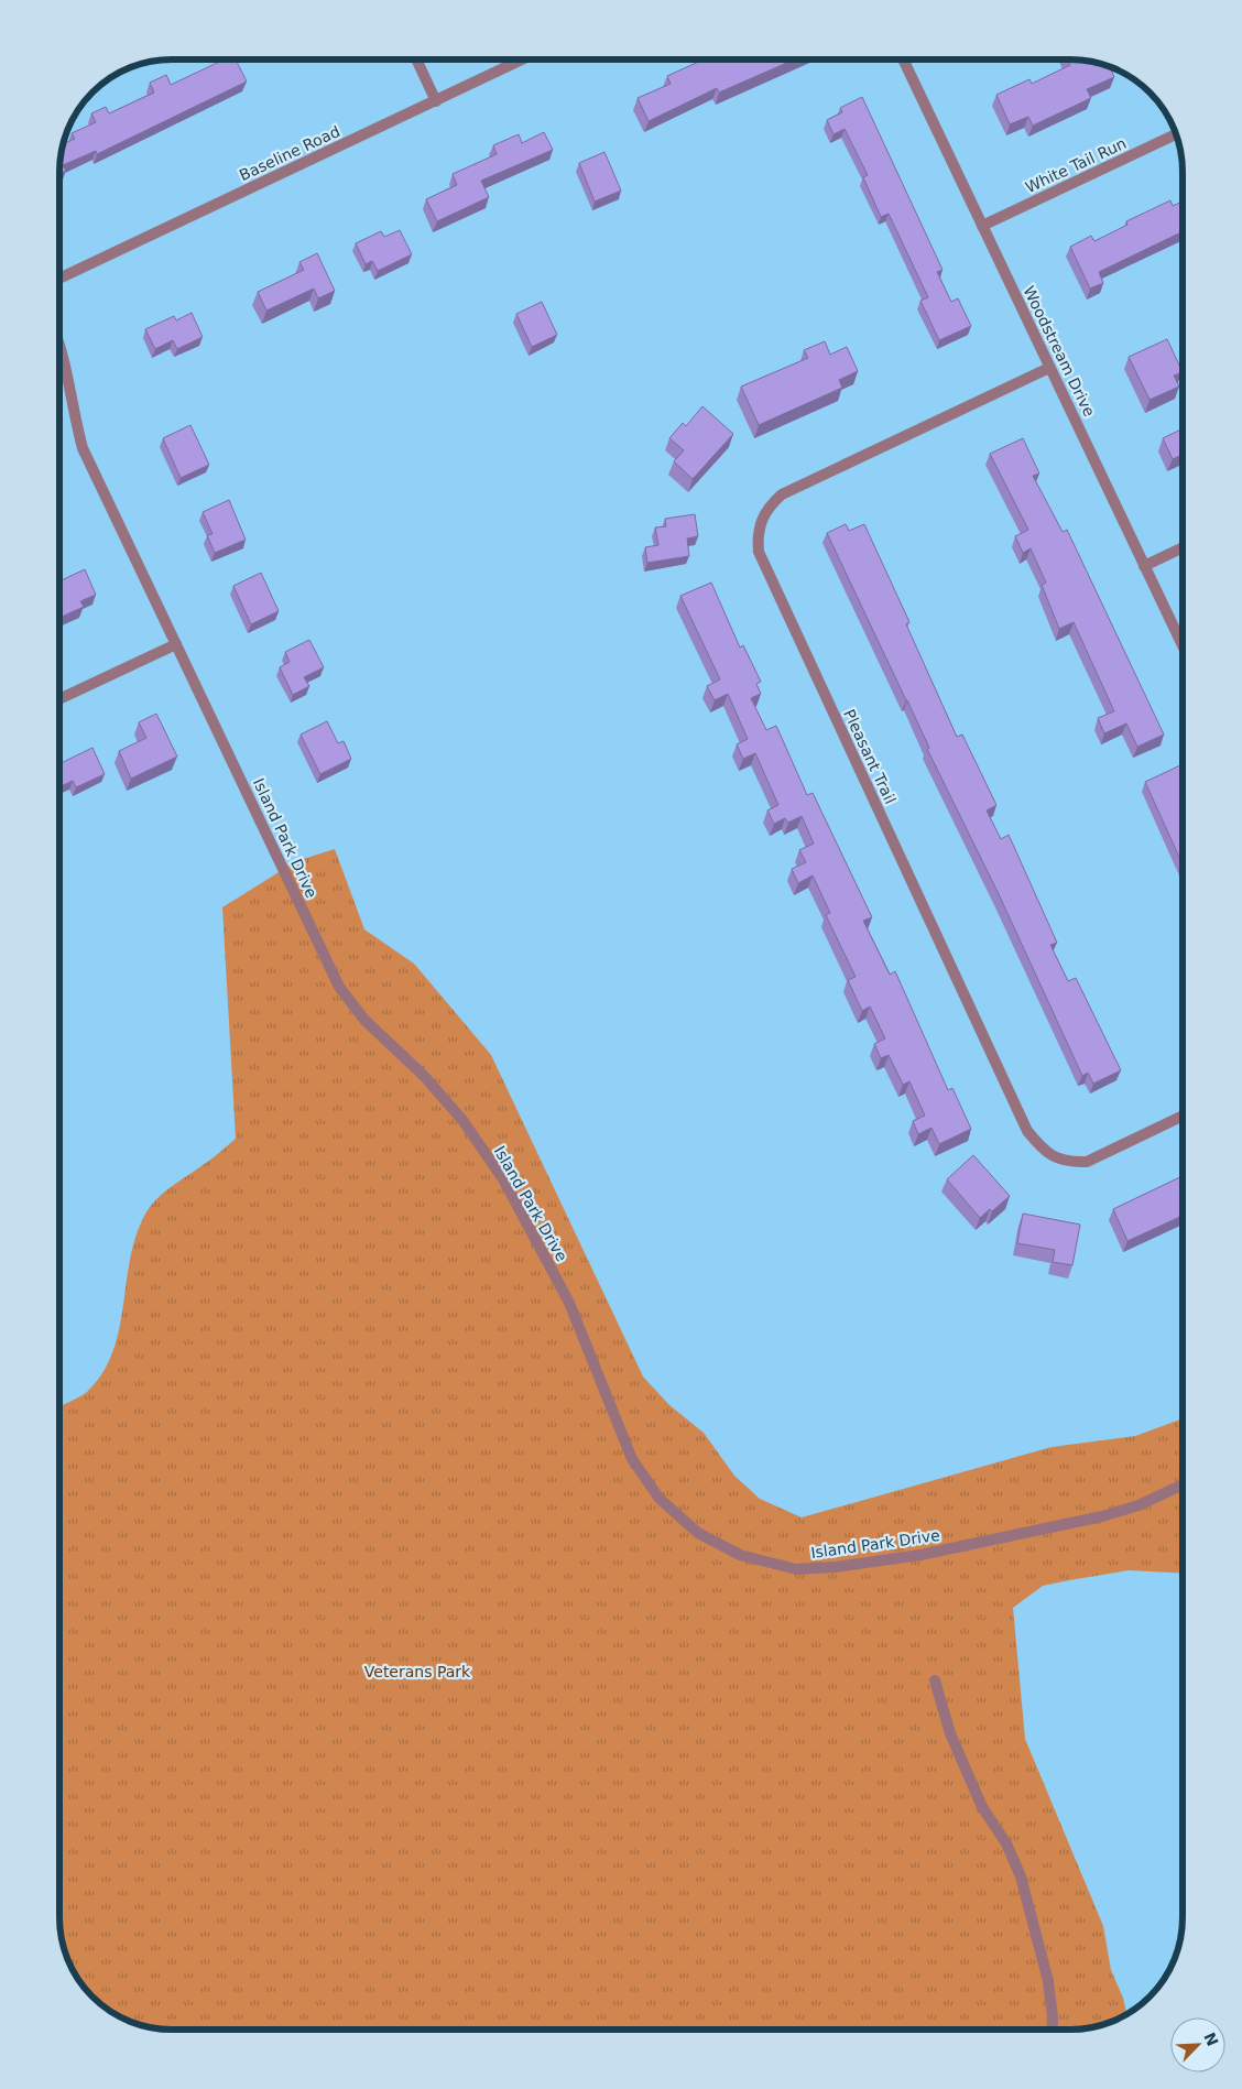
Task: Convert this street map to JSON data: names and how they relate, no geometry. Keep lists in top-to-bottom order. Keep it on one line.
{"streets":{"street":["Baseline Road","White Tail Run","Woodstream Drive","Pleasant Trail","Island Park Drive"]},"crossings":[["White Tail Run","Woodstream Drive"],["Woodstream Drive","Pleasant Trail"]],"parks":["Veterans Park"],"north":"top right"}
